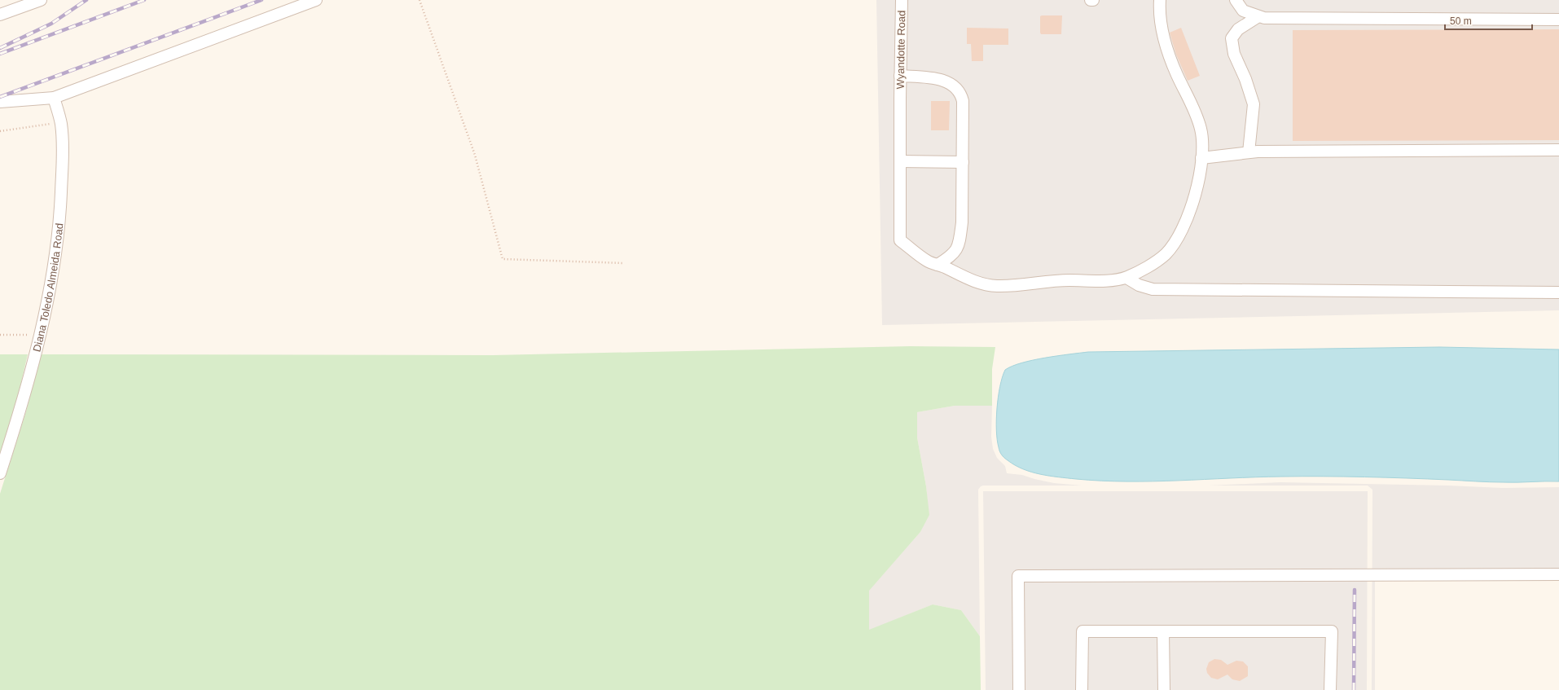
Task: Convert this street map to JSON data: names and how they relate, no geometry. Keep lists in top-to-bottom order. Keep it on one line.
{"streets":{"street":["Wyandotte Road","Diana Toledo Almeida Road"]},"scale_bar":"50 m"}
